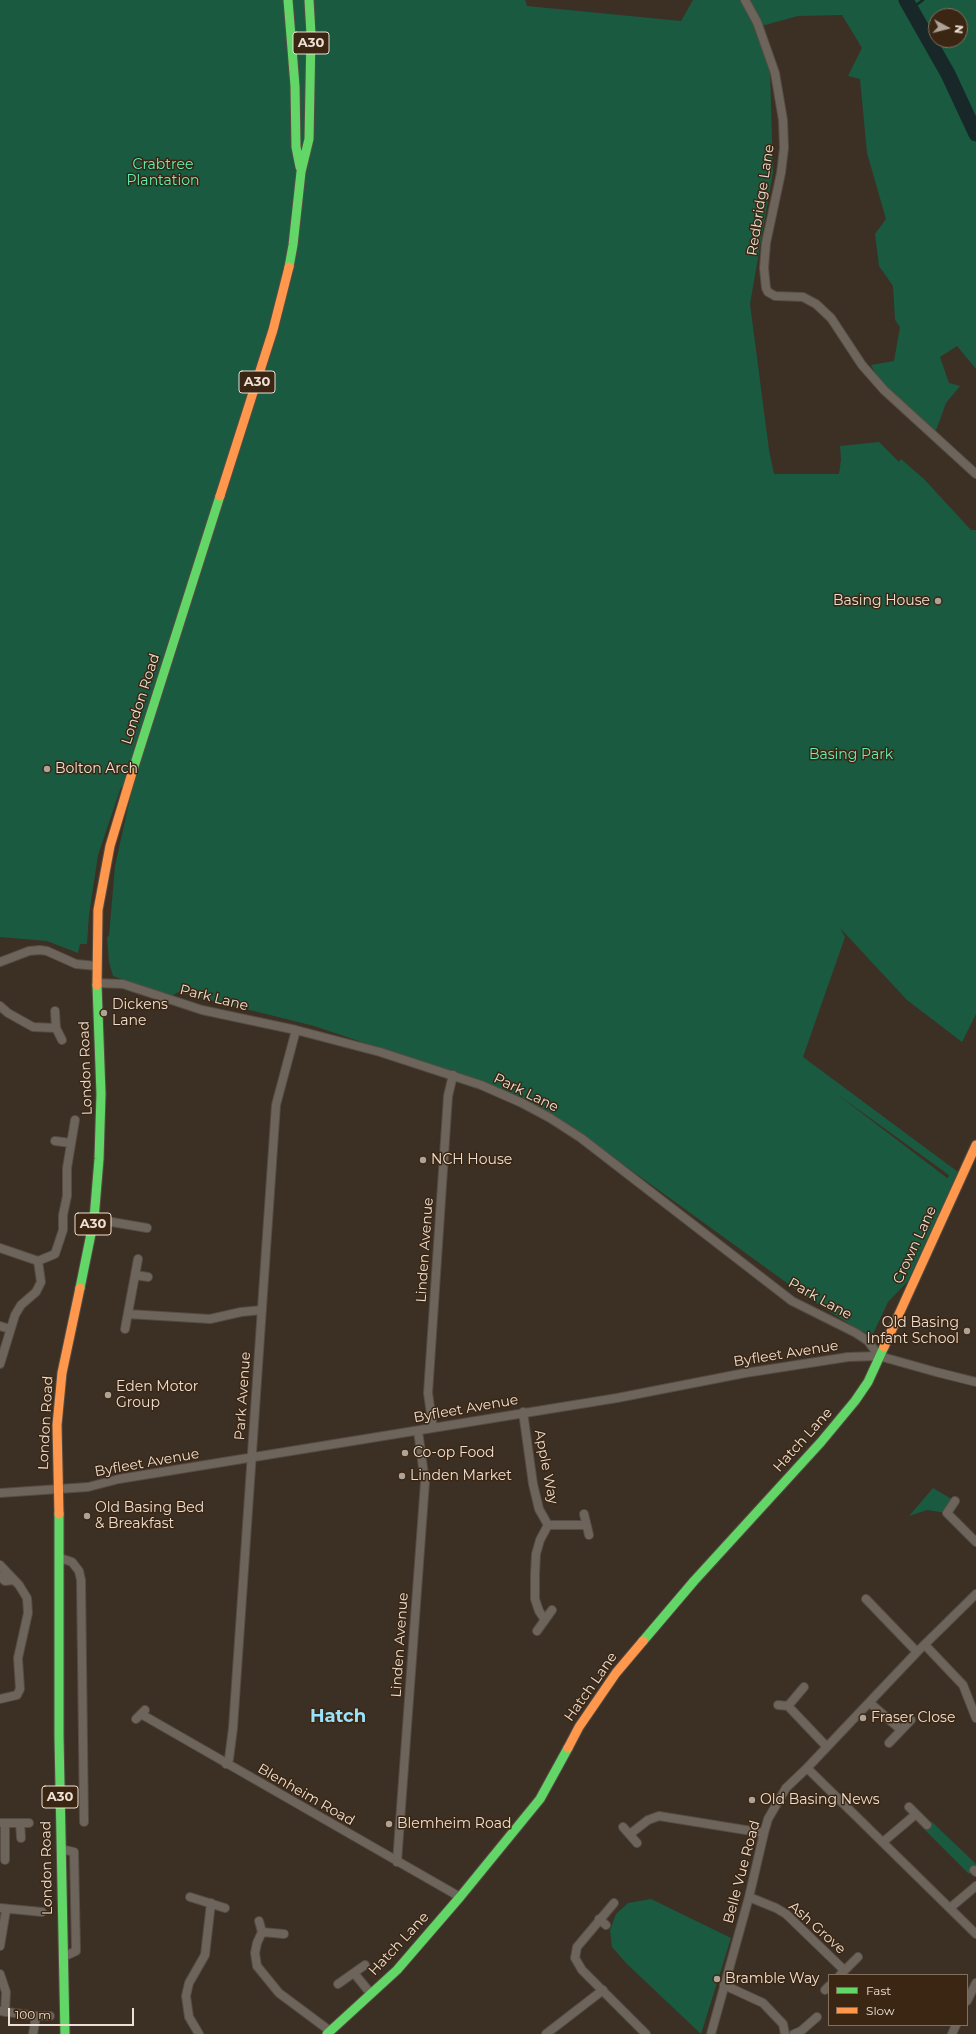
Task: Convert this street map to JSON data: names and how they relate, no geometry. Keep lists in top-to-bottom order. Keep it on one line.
{"streets":{"main road":["A30","London Road","Crown Lane","Hatch Lane"],"street":["Redbridge Lane","Park Lane","Linden Avenue","Byfleet Avenue","Park Avenue","Apple Way","Blenheim Road","Belle Vue Road","Ash Grove"]},"crossings":[["A30","London Road"],["London Road","Park Lane"],["London Road","Byfleet Avenue"],["Park Lane","Crown Lane"],["Park Lane","Linden Avenue"],["Park Lane","Byfleet Avenue"],["Park Lane","Park Avenue"],["Park Lane","Hatch Lane"],["Crown Lane","Byfleet Avenue"],["Crown Lane","Hatch Lane"],["Linden Avenue","Byfleet Avenue"],["Linden Avenue","Blenheim Road"],["Byfleet Avenue","Park Avenue"],["Byfleet Avenue","Hatch Lane"],["Byfleet Avenue","Apple Way"],["Park Avenue","Blenheim Road"],["Hatch Lane","Blenheim Road"],["Belle Vue Road","Ash Grove"]],"districts":["Hatch"],"parks":["Crabtree Plantation","Basing Park"],"places":["Basing House","Bolton Arch","Dickens Lane","NCH House","Old Basing Infant School","Eden Motor Group","Co-op Food","Linden Market","Old Basing Bed & Breakfast","Fraser Close","Old Basing News","Blemheim Road","Bramble Way"],"legend":["Fast","Slow"],"scale_bar":"100 m","north":"right"}
